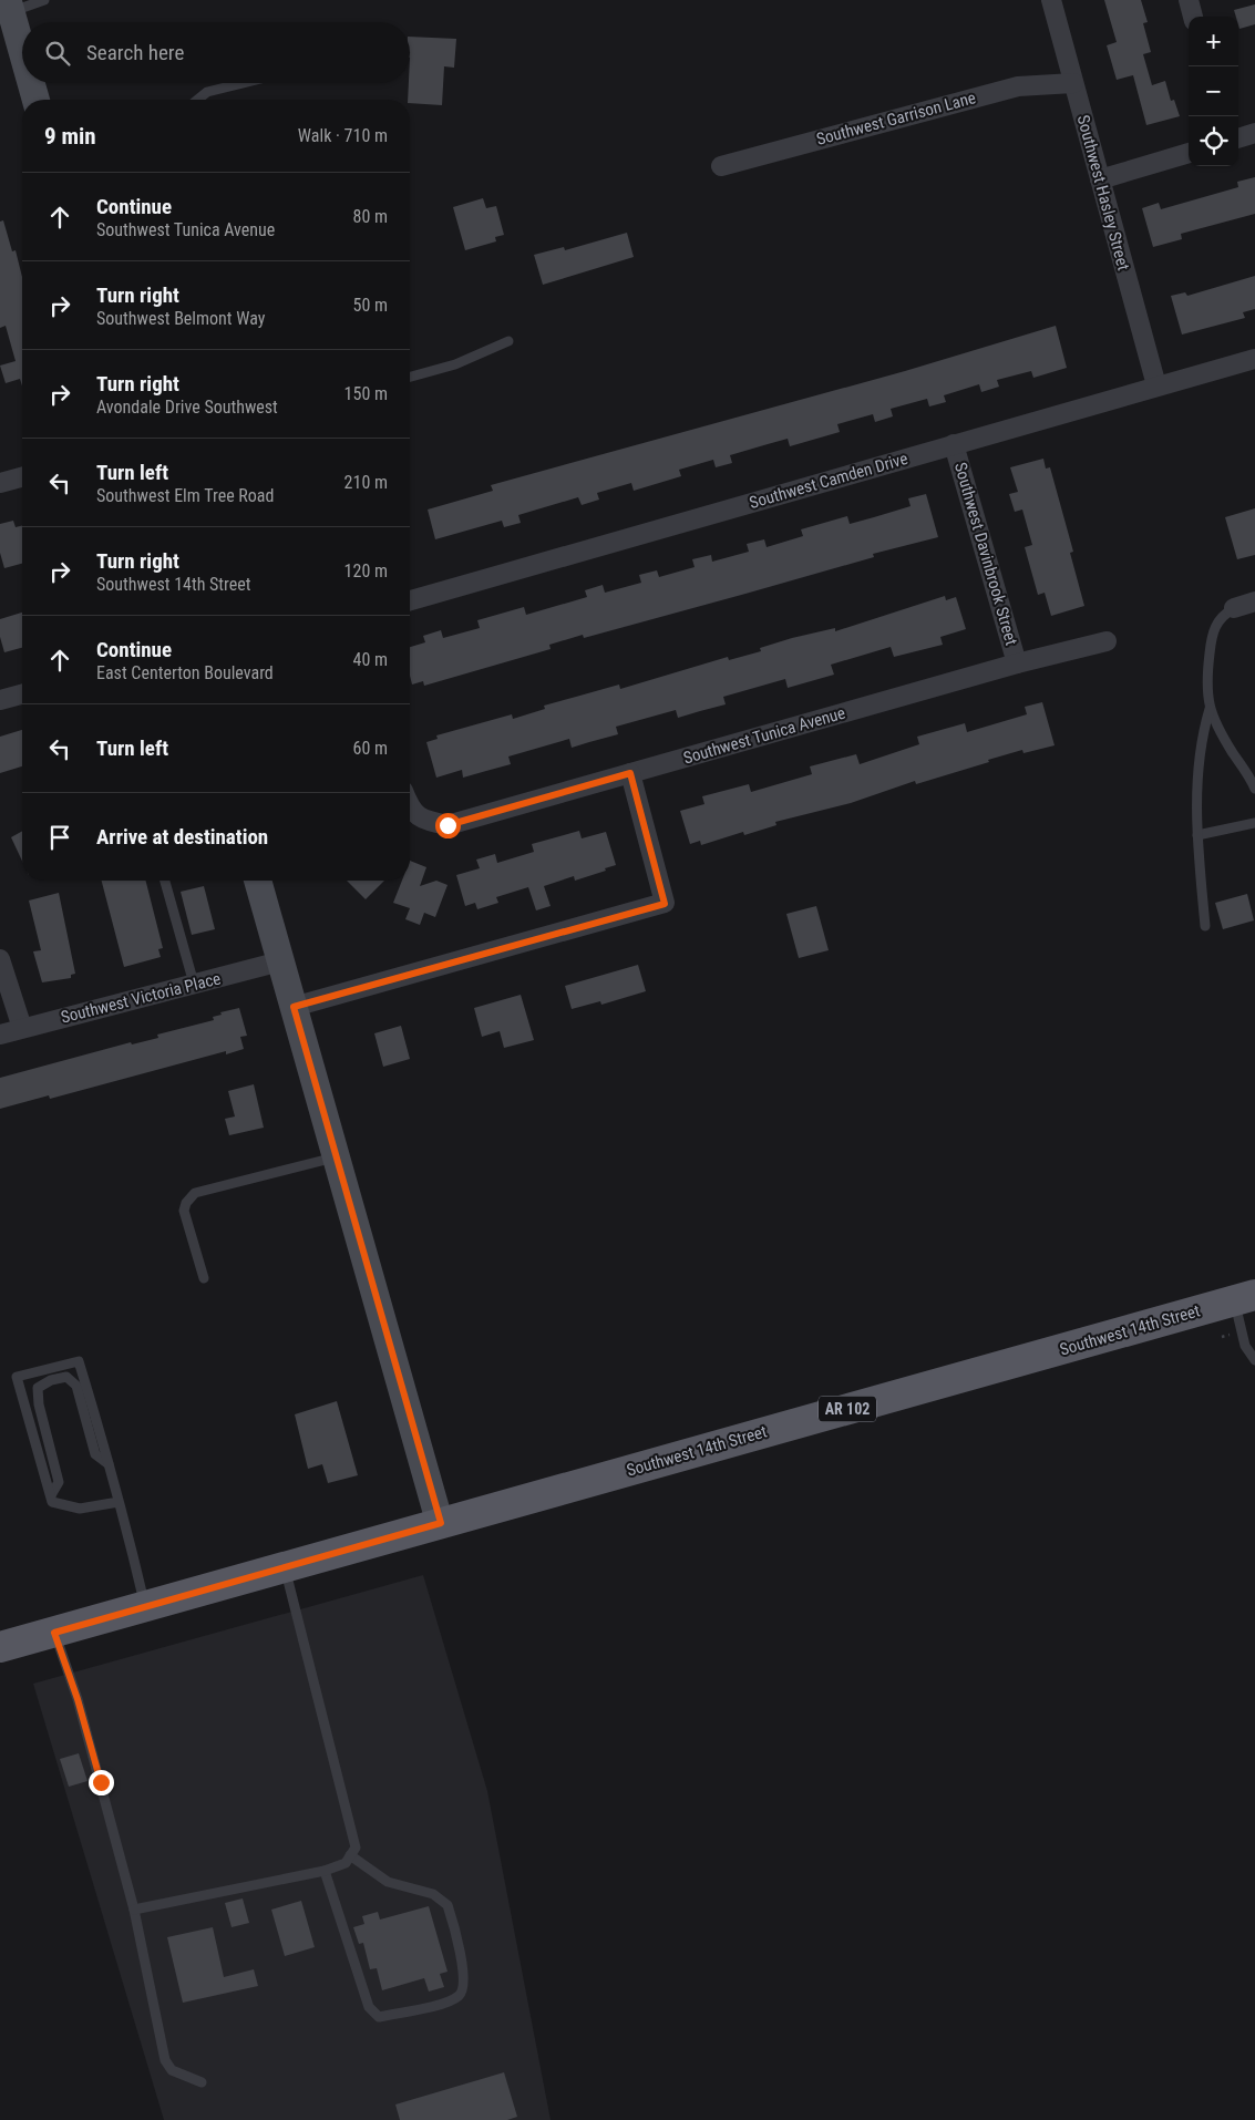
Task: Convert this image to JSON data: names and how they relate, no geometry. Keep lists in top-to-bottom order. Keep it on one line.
{"streets":{"main road":["Southwest 14th Street","AR 102"],"street":["Southwest Garrison Lane","Southwest Hasley Street","Southwest Camden Drive","Southwest Davinbrook Street","Southwest Tunica Avenue","Southwest Victoria Place"]},"crossings":[["Southwest Garrison Lane","Southwest Hasley Street"],["Southwest Hasley Street","Southwest Camden Drive"],["Southwest Camden Drive","Southwest Davinbrook Street"],["Southwest Davinbrook Street","Southwest Tunica Avenue"],["Southwest 14th Street","AR 102"]],"page":{"map_buttons":["+","−"],"search":"Search here","heading":["9 min","Walk · 710 m"],"list":[["Continue","Southwest Tunica Avenue","80 m"],["Turn right","Southwest Belmont Way","50 m"],["Turn right","Avondale Drive Southwest","150 m"],["Turn left","Southwest Elm Tree Road","210 m"],["Turn right","Southwest 14th Street","120 m"],["Continue","East Centerton Boulevard","40 m"],["Turn left","60 m"],"Arrive at destination"]}}
